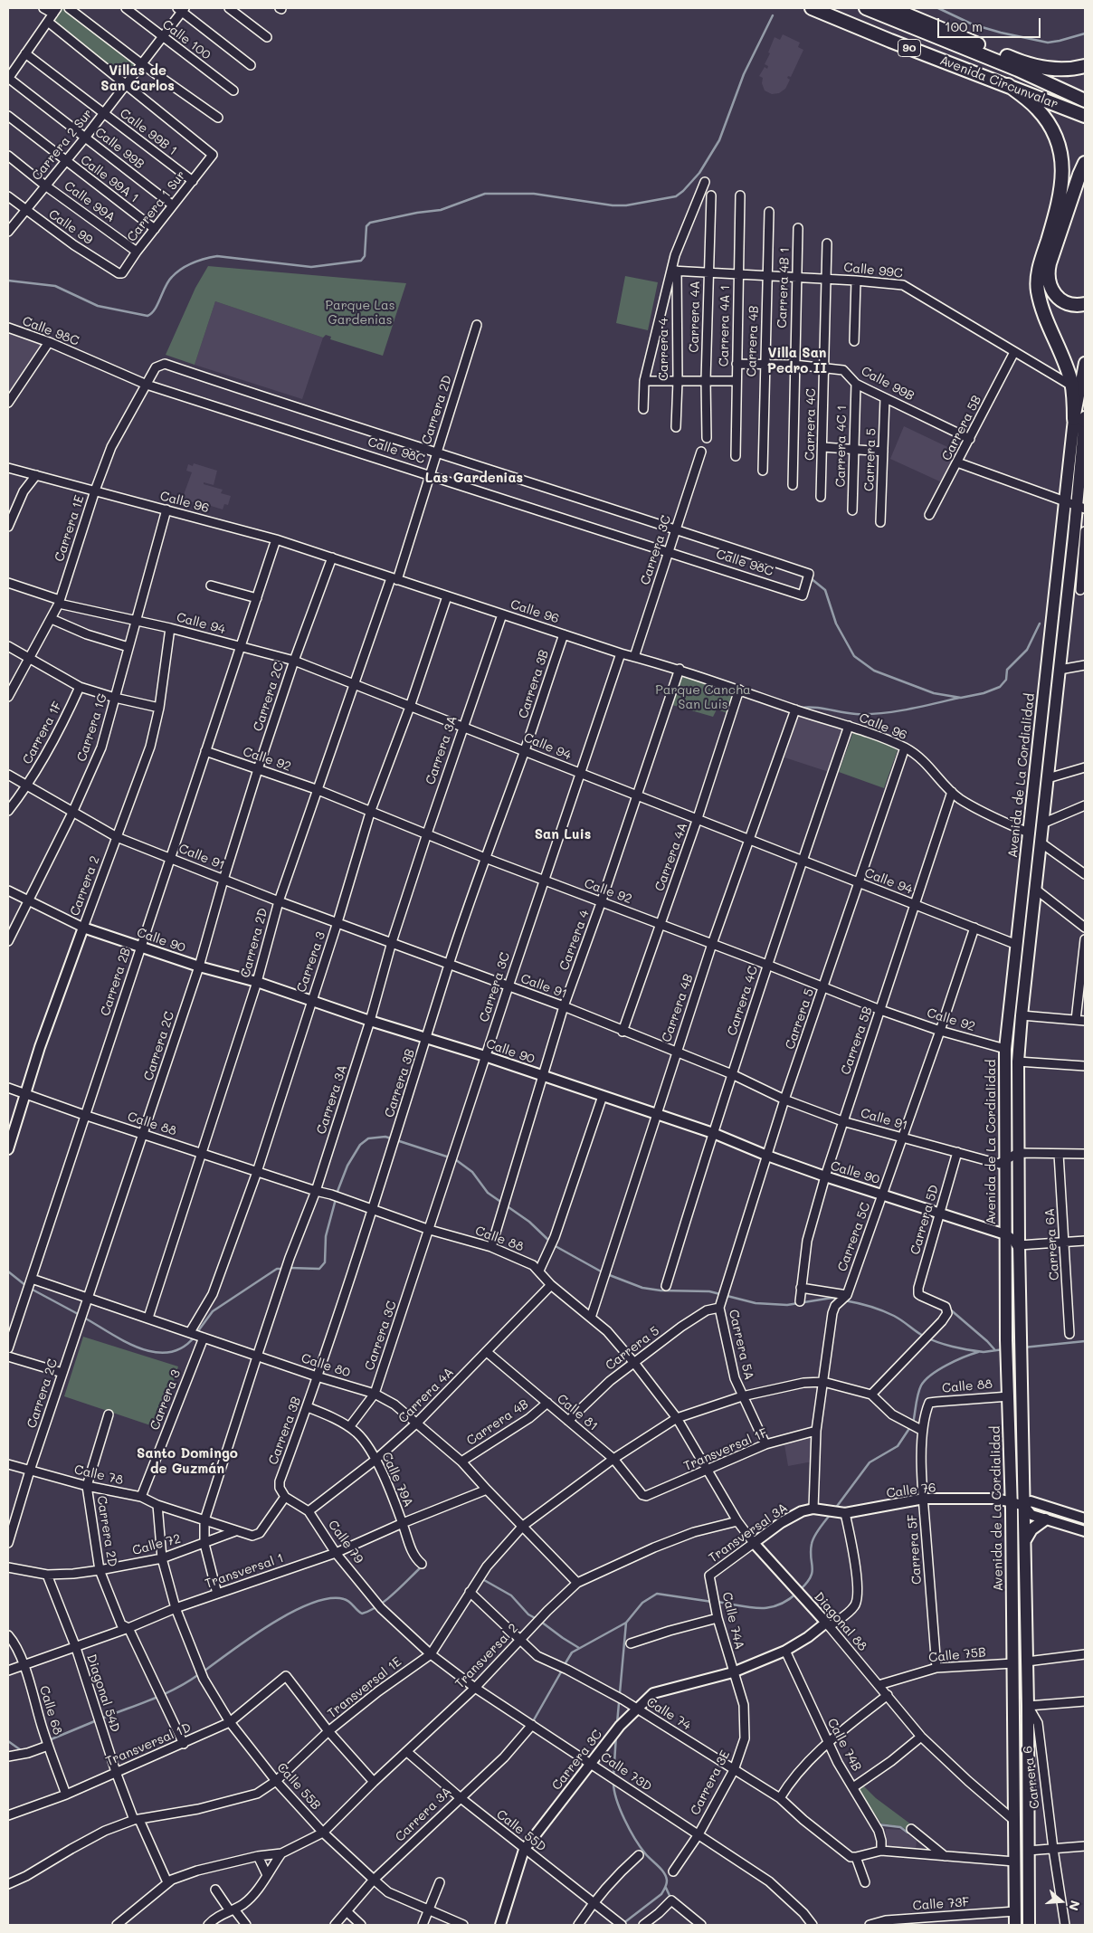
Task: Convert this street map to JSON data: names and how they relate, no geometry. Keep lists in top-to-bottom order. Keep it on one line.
{"streets":{"highway":["90","Avenida Circunvalar"],"main road":["Avenida de La Cordialidad"],"street":["Calle 100","Calle 99B 1","Carrera 2 Sur","Calle 99B","Calle 99A 1","Calle 99A","Carrera 1 Sur","Calle 99","Calle 99C","Carrera 4B 1","Carrera 4A","Carrera 4A 1","Calle 98C","Carrera 4B","Carrera 4","Carrera 2D","Carrera 4C","Carrera 5B","Carrera 4C 1","Carrera 5","Calle 96","Carrera 1E","Carrera 3C","Calle 94","Carrera 3B","Carrera 2C","Carrera 1G","Carrera 1F","Carrera 3A","Calle 92","Calle 91","Carrera 2","Calle 90","Carrera 3","Carrera 2B","Calle 88","Carrera 5D","Carrera 5C","Carrera 6A","Carrera 5A","Calle 80","Calle 81","Transversal 1F","Calle 78","Calle 79A","Calle 76","Transversal 3A","Calle 79","Calle 72","Carrera 5F","Transversal 1","Calle 74A","Diagonal 88","Calle 75B","Transversal 2","Transversal 1E","Diagonal 54D","Calle 68","Calle 74","Transversal 1D","Calle 74B","Calle 73D","Carrera 6","Carrera 3E","Calle 55B","Calle 55D","Calle 73F"]},"crossings":[["Calle 100","Carrera 2 Sur"],["Calle 99B 1","Carrera 2 Sur"],["Calle 99B 1","Carrera 1 Sur"],["Carrera 2 Sur","Calle 99B"],["Carrera 2 Sur","Calle 99A 1"],["Carrera 2 Sur","Calle 99A"],["Carrera 2 Sur","Carrera 1 Sur"],["Carrera 2 Sur","Calle 99"],["Calle 99B","Carrera 1 Sur"],["Calle 99B","Carrera 4B 1"],["Calle 99B","Carrera 4A 1"],["Calle 99B","Carrera 4B"],["Calle 99B","Carrera 4C"],["Calle 99B","Carrera 5B"],["Calle 99B","Carrera 4C 1"],["Calle 99B","Carrera 5"],["Calle 99A 1","Carrera 1 Sur"],["Calle 99A","Carrera 1 Sur"],["Carrera 1 Sur","Calle 99"],["Calle 99C","Carrera 4B 1"],["Calle 99C","Carrera 4A"],["Calle 99C","Carrera 4A 1"],["Calle 99C","Carrera 4B"],["Calle 99C","Carrera 4"],["Calle 99C","Carrera 4C"],["Calle 99C","Carrera 5B"],["Carrera 4A","Calle 96"],["Carrera 4A","Calle 94"],["Carrera 4A","Calle 92"],["Carrera 4A","Calle 91"],["Carrera 4A","Calle 88"],["Carrera 4A","Calle 80"],["Carrera 4A","Calle 81"],["Carrera 4A","Calle 79A"],["Carrera 4A","Calle 79"],["Calle 98C","Carrera 2D"],["Calle 98C","Carrera 1E"],["Calle 98C","Carrera 3C"],["Carrera 4B","Calle 96"],["Carrera 4B","Calle 94"],["Carrera 4B","Calle 92"],["Carrera 4B","Calle 91"],["Carrera 4B","Calle 90"],["Carrera 4B","Calle 88"],["Carrera 4B","Calle 80"],["Carrera 4B","Calle 81"],["Carrera 4","Calle 96"],["Carrera 4","Calle 94"],["Carrera 4","Calle 92"],["Carrera 4","Calle 91"],["Carrera 4","Calle 90"],["Carrera 4","Calle 88"],["Carrera 2D","Calle 96"],["Carrera 2D","Calle 94"],["Carrera 2D","Calle 92"],["Carrera 2D","Calle 91"],["Carrera 2D","Calle 90"],["Carrera 2D","Calle 88"],["Carrera 2D","Calle 80"],["Carrera 2D","Calle 78"],["Carrera 2D","Calle 72"],["Carrera 2D","Transversal 1"],["Carrera 2D","Transversal 1D"],["Carrera 4C","Calle 96"],["Carrera 4C","Calle 94"],["Carrera 4C","Calle 92"],["Carrera 4C","Calle 91"],["Carrera 4C","Calle 90"],["Carrera 5B","Calle 96"],["Carrera 5B","Calle 94"],["Carrera 5B","Calle 92"],["Carrera 5B","Calle 91"],["Carrera 5B","Calle 90"],["Carrera 5","Calle 96"],["Carrera 5","Calle 94"],["Carrera 5","Calle 92"],["Carrera 5","Calle 91"],["Carrera 5","Calle 90"],["Carrera 5","Calle 88"],["Carrera 5","Carrera 5A"],["Carrera 5","Calle 81"],["Calle 96","Carrera 1E"],["Calle 96","Carrera 3C"],["Calle 96","Carrera 3B"],["Calle 96","Carrera 2C"],["Calle 96","Carrera 1G"],["Calle 96","Carrera 3A"],["Calle 96","Avenida de La Cordialidad"],["Calle 96","Carrera 3"],["Calle 96","Carrera 2B"],["Carrera 1E","Calle 94"],["Carrera 3C","Calle 94"],["Carrera 3C","Calle 92"],["Carrera 3C","Calle 91"],["Carrera 3C","Calle 90"],["Carrera 3C","Calle 88"],["Carrera 3C","Calle 80"],["Carrera 3C","Calle 79A"],["Carrera 3C","Calle 74A"],["Carrera 3C","Diagonal 88"],["Carrera 3C","Calle 74"],["Carrera 3C","Calle 74B"],["Carrera 3C","Calle 73D"],["Carrera 3C","Carrera 3E"],["Carrera 3C","Calle 55D"],["Calle 94","Carrera 3B"],["Calle 94","Carrera 2C"],["Calle 94","Carrera 1G"],["Calle 94","Carrera 3A"],["Calle 94","Avenida de La Cordialidad"],["Calle 94","Carrera 2"],["Calle 94","Carrera 3"],["Calle 94","Carrera 2B"],["Calle 94","Carrera 5C"],["Carrera 3B","Calle 92"],["Carrera 3B","Calle 91"],["Carrera 3B","Calle 90"],["Carrera 3B","Calle 88"],["Carrera 3B","Calle 80"],["Carrera 3B","Calle 78"],["Carrera 3B","Calle 79A"],["Carrera 3B","Calle 79"],["Carrera 2C","Calle 92"],["Carrera 2C","Calle 91"],["Carrera 2C","Calle 90"],["Carrera 2C","Calle 88"],["Carrera 2C","Calle 80"],["Carrera 2C","Calle 78"],["Carrera 1G","Calle 91"],["Carrera 1G","Calle 90"],["Carrera 1F","Calle 91"],["Carrera 3A","Calle 92"],["Carrera 3A","Calle 91"],["Carrera 3A","Calle 90"],["Carrera 3A","Calle 88"],["Carrera 3A","Calle 80"],["Carrera 3A","Calle 78"],["Carrera 3A","Calle 72"],["Carrera 3A","Transversal 1"],["Carrera 3A","Calle 73D"],["Carrera 3A","Calle 55B"],["Carrera 3A","Calle 55D"],["Calle 92","Avenida de La Cordialidad"],["Calle 92","Carrera 3"],["Calle 92","Carrera 2B"],["Calle 92","Carrera 5C"],["Avenida de La Cordialidad","Calle 91"],["Avenida de La Cordialidad","Calle 90"],["Avenida de La Cordialidad","Calle 88"],["Avenida de La Cordialidad","Calle 76"],["Avenida de La Cordialidad","Diagonal 88"],["Avenida de La Cordialidad","Calle 75B"],["Avenida de La Cordialidad","Carrera 6"],["Avenida de La Cordialidad","Calle 73F"],["Calle 91","Carrera 2"],["Calle 91","Carrera 3"],["Calle 91","Carrera 2B"],["Calle 91","Carrera 5D"],["Calle 91","Carrera 5C"],["Carrera 2","Calle 90"],["Carrera 2","Calle 88"],["Calle 90","Carrera 3"],["Calle 90","Carrera 2B"],["Calle 90","Carrera 5D"],["Calle 90","Carrera 5C"],["Carrera 3","Calle 88"],["Carrera 3","Calle 80"],["Carrera 3","Calle 78"],["Carrera 2B","Calle 88"],["Carrera 2B","Calle 80"],["Calle 88","Carrera 5F"],["Calle 88","Diagonal 88"],["Calle 88","Transversal 1E"],["Carrera 5C","Transversal 1F"],["Carrera 5C","Calle 76"],["Carrera 5A","Transversal 1F"],["Calle 80","Transversal 1"],["Calle 80","Transversal 2"],["Calle 80","Transversal 1E"],["Calle 81","Transversal 1F"],["Calle 81","Transversal 1E"],["Transversal 1F","Diagonal 88"],["Calle 78","Calle 79"],["Calle 78","Calle 72"],["Calle 78","Calle 55B"],["Calle 79A","Transversal 1"],["Calle 76","Transversal 3A"],["Calle 76","Carrera 5F"],["Transversal 3A","Calle 74A"],["Transversal 3A","Diagonal 88"],["Calle 79","Transversal 1"],["Calle 79","Calle 73D"],["Calle 72","Diagonal 54D"],["Calle 72","Calle 55B"],["Carrera 5F","Calle 75B"],["Transversal 1","Diagonal 54D"],["Transversal 1","Calle 68"],["Transversal 1","Calle 55B"],["Calle 74A","Carrera 3E"],["Diagonal 88","Calle 75B"],["Diagonal 88","Transversal 2"],["Diagonal 88","Transversal 1E"],["Transversal 2","Calle 74"],["Transversal 2","Calle 73D"],["Transversal 2","Calle 55B"],["Transversal 2","Calle 55D"],["Transversal 1E","Diagonal 54D"],["Transversal 1E","Calle 74"],["Transversal 1E","Transversal 1D"],["Transversal 1E","Calle 73D"],["Transversal 1E","Calle 55B"],["Diagonal 54D","Transversal 1D"],["Calle 68","Transversal 1D"],["Calle 74","Carrera 3E"],["Transversal 1D","Calle 55B"],["Calle 73D","Carrera 3E"]],"districts":["Villas de San Carlos","Villa San Pedro II","Las Gardenias","San Luis","Santo Domingo de Guzmán"],"parks":["Parque Las Gardenias","Parque Cancha San Luis"],"scale_bar":"100 m","north":"right"}
